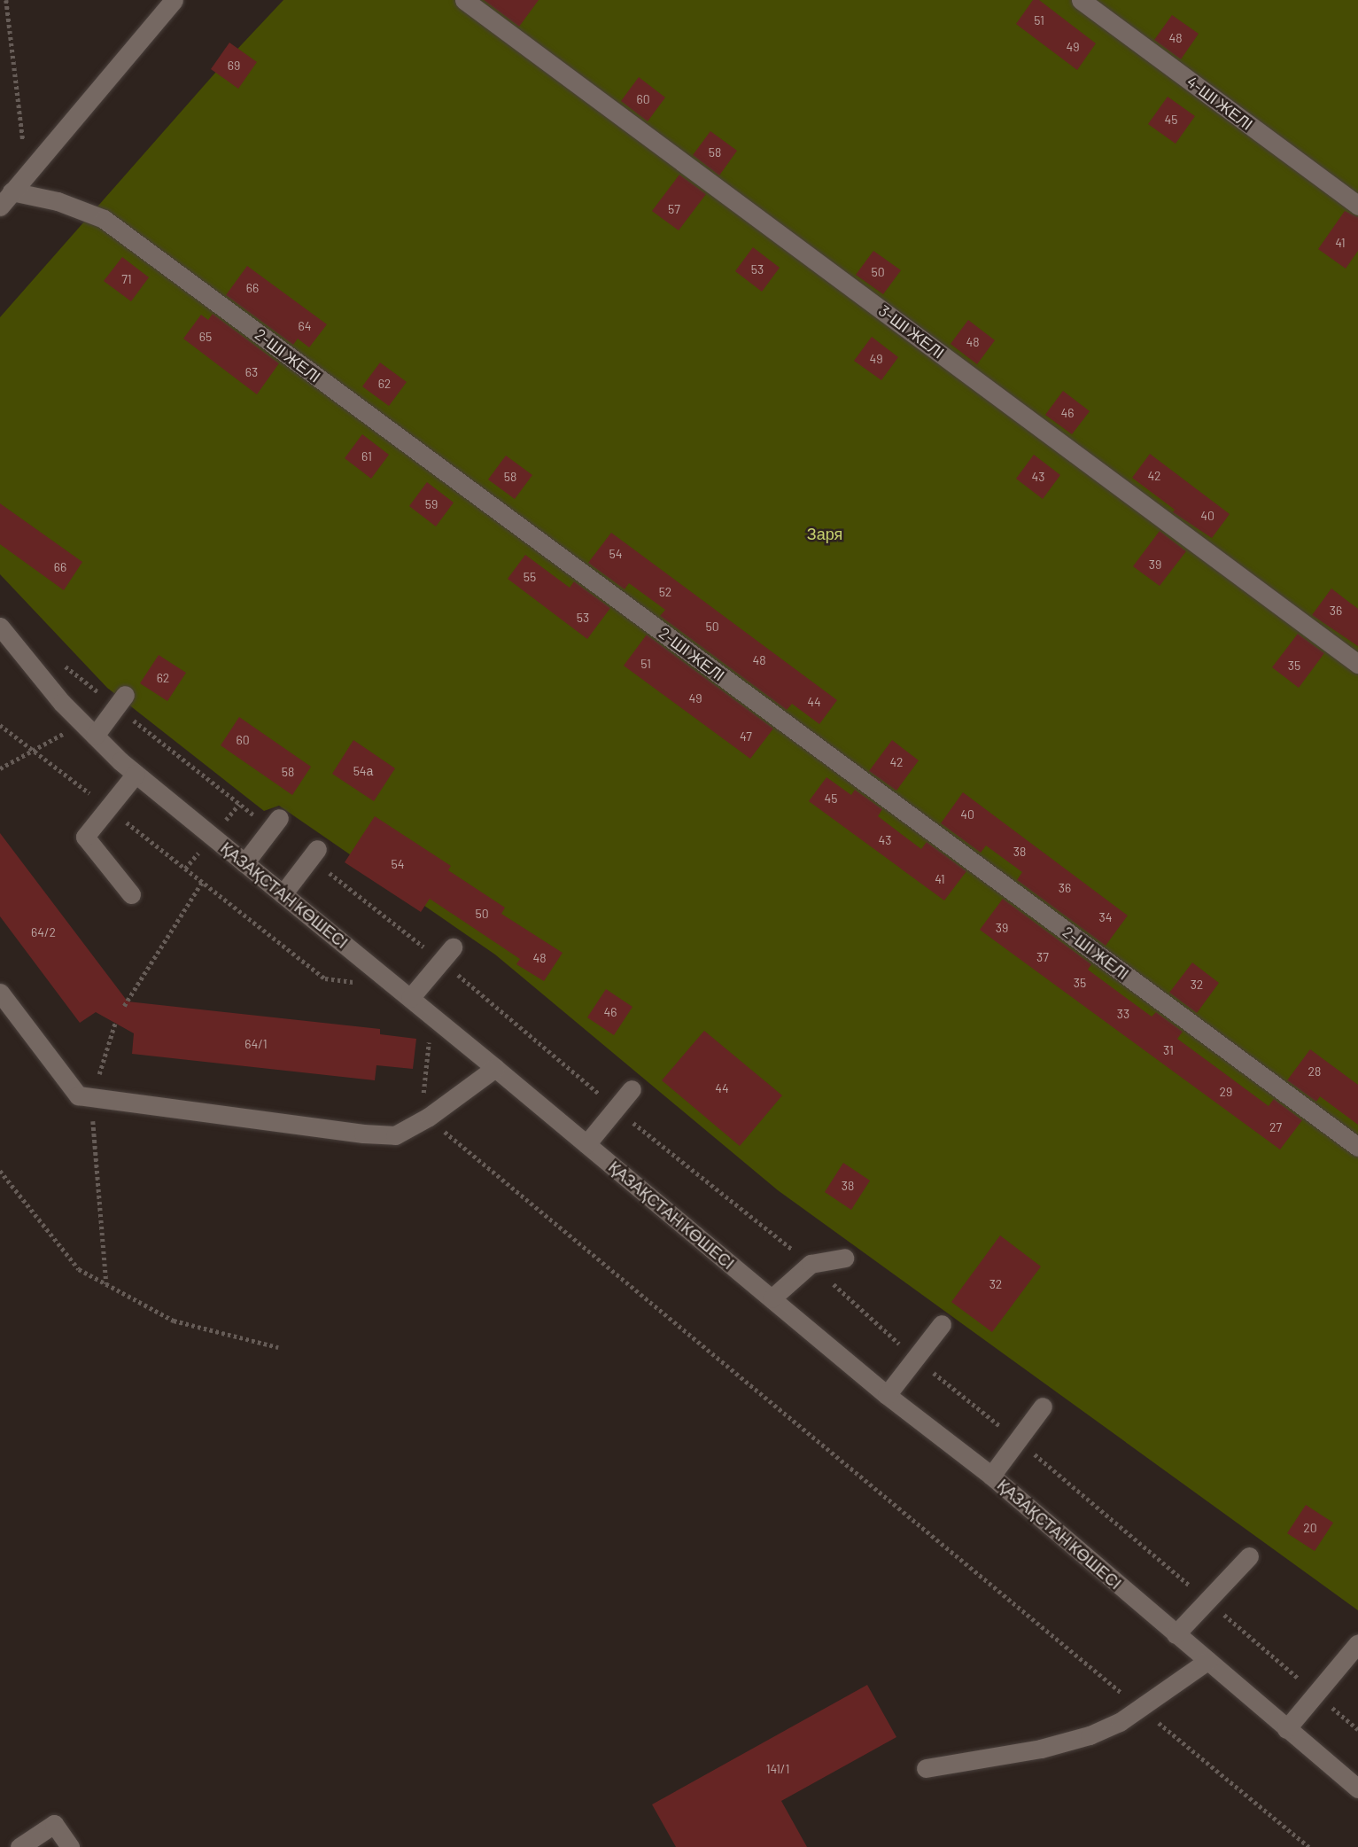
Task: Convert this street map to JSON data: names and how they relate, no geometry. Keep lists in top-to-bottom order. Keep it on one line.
{"streets":{"street":["4-ШІ ЖЕЛІ","3-ШІ ЖЕЛІ","2-ШІ ЖЕЛІ","ҚАЗАҚСТАН КӨШЕСІ"]},"parks":["Заря"],"house_numbers":["51","48","49","69","60","45","58","57","41","53","50","71","66","64","65","48","49","63","62","46","61","42","58","43","59","40","54","39","66","55","52","36","53","50","48","51","35","62","49","44","47","60","42","54а","58","45","40","43","38","54","41","36","50","34","39","64/2","37","48","35","32","46","33","64/1","31","28","44","29","27","38","32","20","141/1"]}
